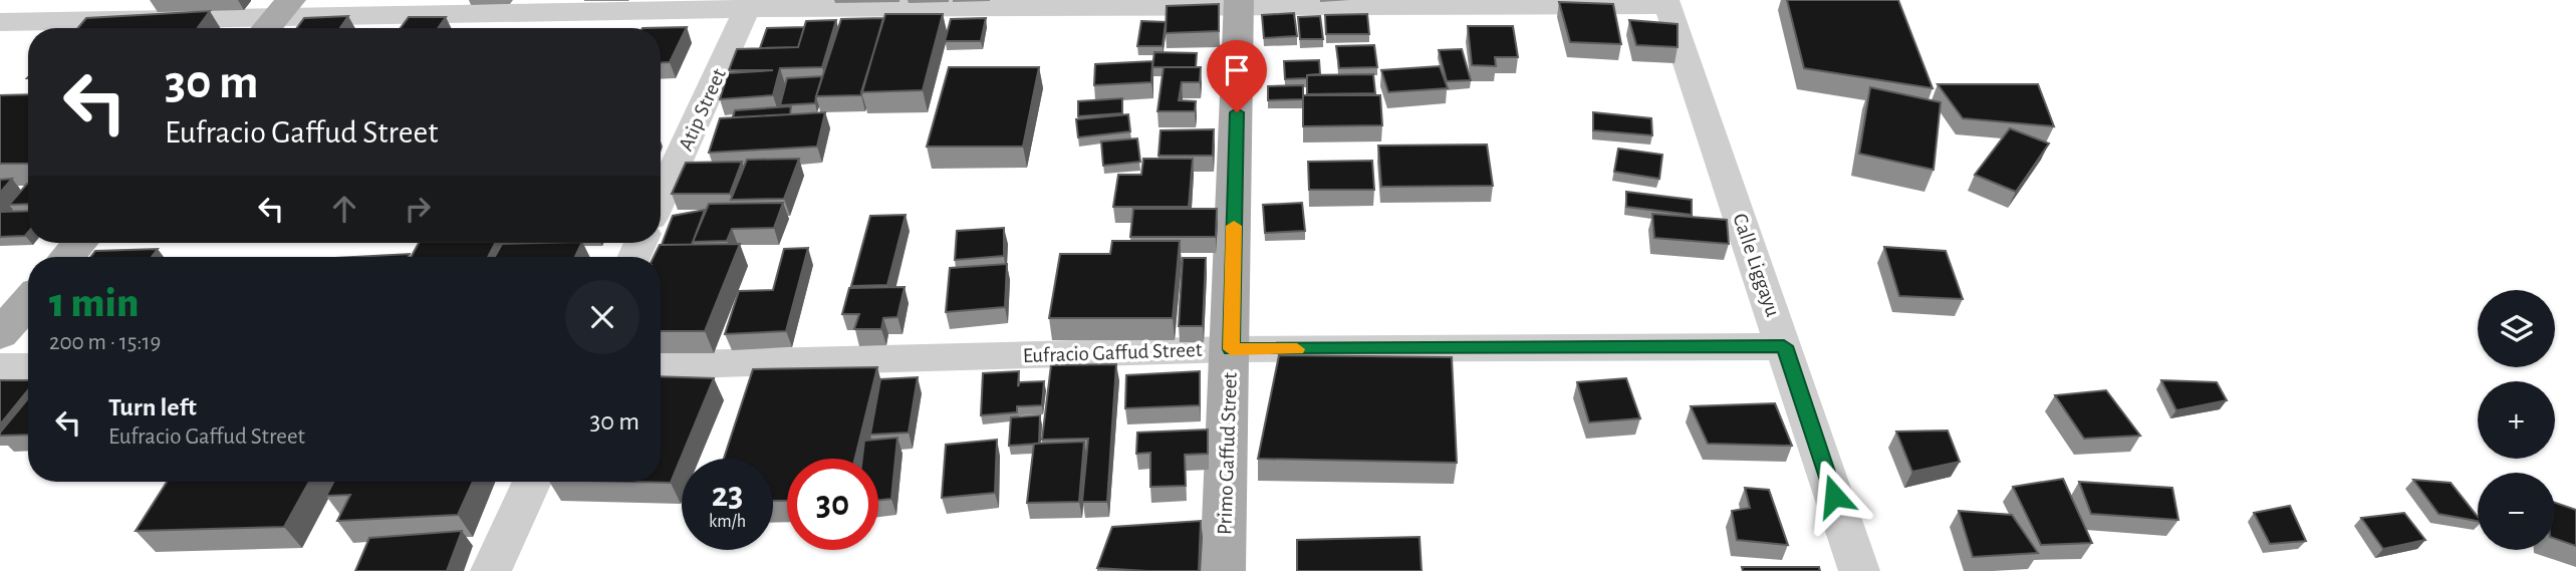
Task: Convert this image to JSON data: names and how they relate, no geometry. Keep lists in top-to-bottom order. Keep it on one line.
{"streets":{"main road":["Primo Gaffud Street"],"street":["Atip Street","Calle Liggayu","Eufracio Gaffud Street"]},"crossings":[["Calle Liggayu","Eufracio Gaffud Street"],["Eufracio Gaffud Street","Primo Gaffud Street"]],"page":{"turn":["30 m","Eufracio Gaffud Street"],"heading":["1 min","200 m · 15:19"],"map_buttons":["+","−"],"list":[{"name":"Turn left","note":"Eufracio Gaffud Street","value":"30 m"}],"speed":"23 km/h","limit":"30"}}
